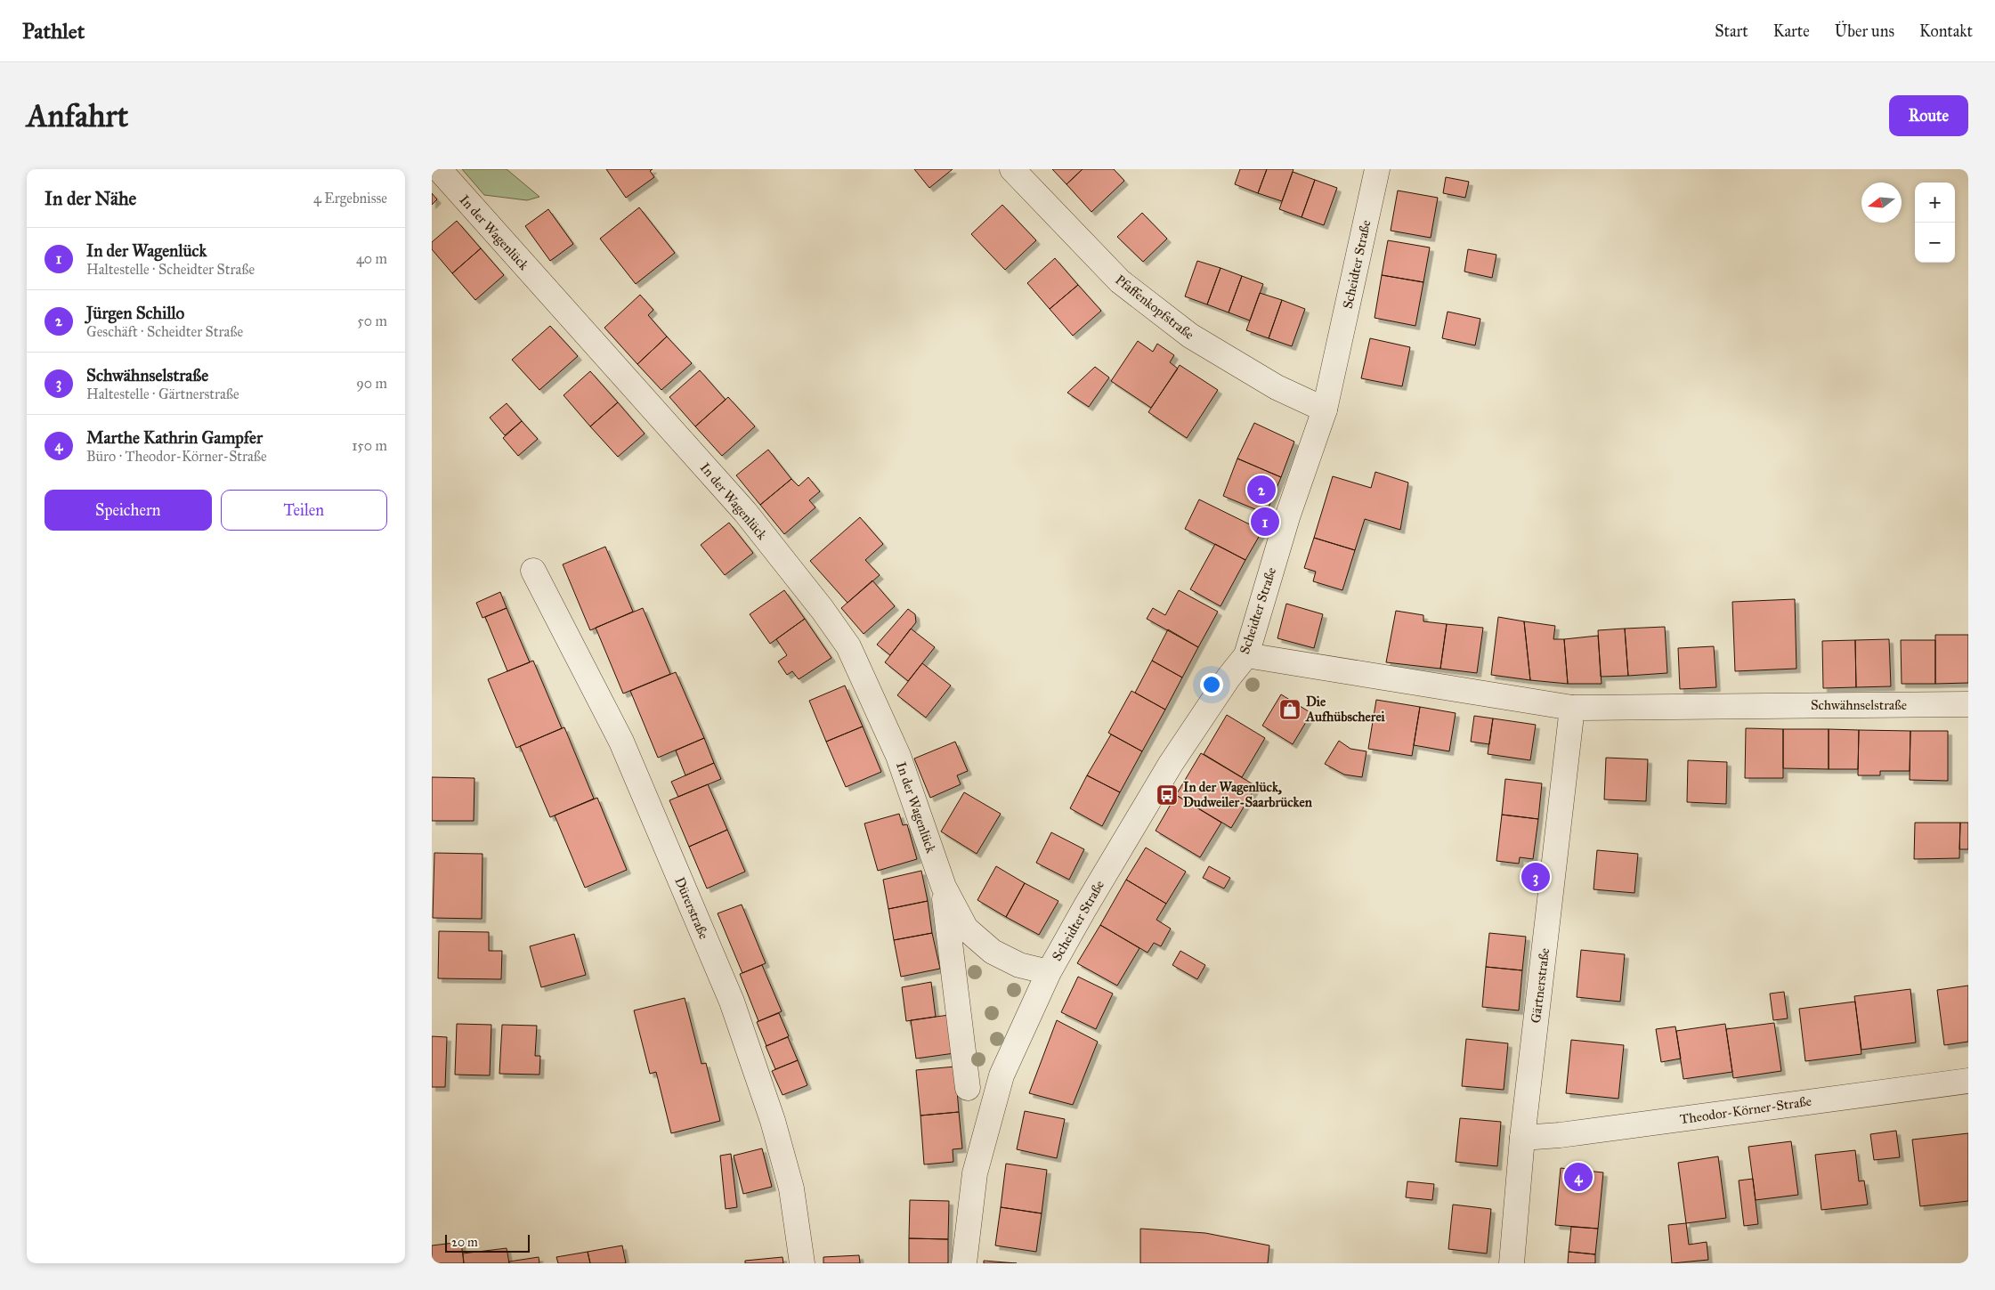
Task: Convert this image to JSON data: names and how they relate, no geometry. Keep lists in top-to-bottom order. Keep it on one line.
{"streets":{"street":["In der Wagenlück","Scheidter Straße","Pfaffenkopfstraße","Schwähnselstraße","Dürerstraße","Gärtnerstraße","Theodor-Körner-Straße"]},"crossings":[["In der Wagenlück","Scheidter Straße"],["Scheidter Straße","Pfaffenkopfstraße"],["Scheidter Straße","Schwähnselstraße"],["Schwähnselstraße","Gärtnerstraße"],["Gärtnerstraße","Theodor-Körner-Straße"]],"places":{"shop":["Die Aufhübscherei"],"bus stop":["In der Wagenlück, Dudweiler-Saarbrücken"]},"scale_bar":"20 m","north":"left","page":{"header":"Pathlet","nav":["Start","Karte","Über uns","Kontakt"],"buttons":["Route",["Speichern","Teilen"]],"title":"Anfahrt","heading":["In der Nähe","4 Ergebnisse"],"map_buttons":["+","−"],"list":[{"mark":"1","name":"In der Wagenlück","note":"Haltestelle · Scheidter Straße","value":"40 m"},{"mark":"2","name":"Jürgen Schillo","note":"Geschäft · Scheidter Straße","value":"50 m"},{"mark":"3","name":"Schwähnselstraße","note":"Haltestelle · Gärtnerstraße","value":"90 m"},{"mark":"4","name":"Marthe Kathrin Gampfer","note":"Büro · Theodor-Körner-Straße","value":"150 m"}],"pins":["2","1","3","4"],"scale":"20 m"}}
